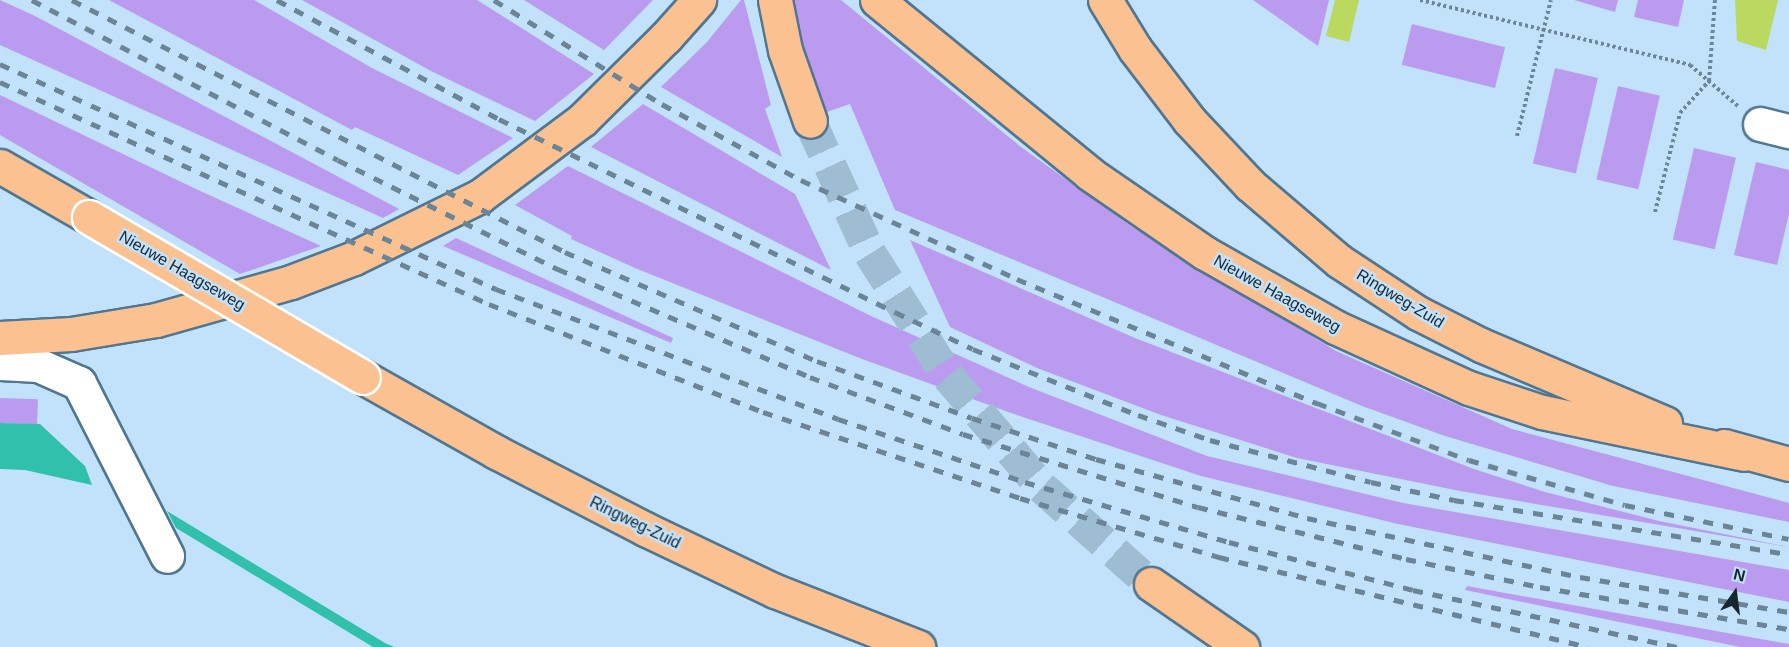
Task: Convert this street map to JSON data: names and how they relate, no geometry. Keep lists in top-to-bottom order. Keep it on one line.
{"streets":{"highway":["Nieuwe Haagseweg","Ringweg-Zuid"]},"crossings":[["Nieuwe Haagseweg","Ringweg-Zuid"]],"north":"top"}
